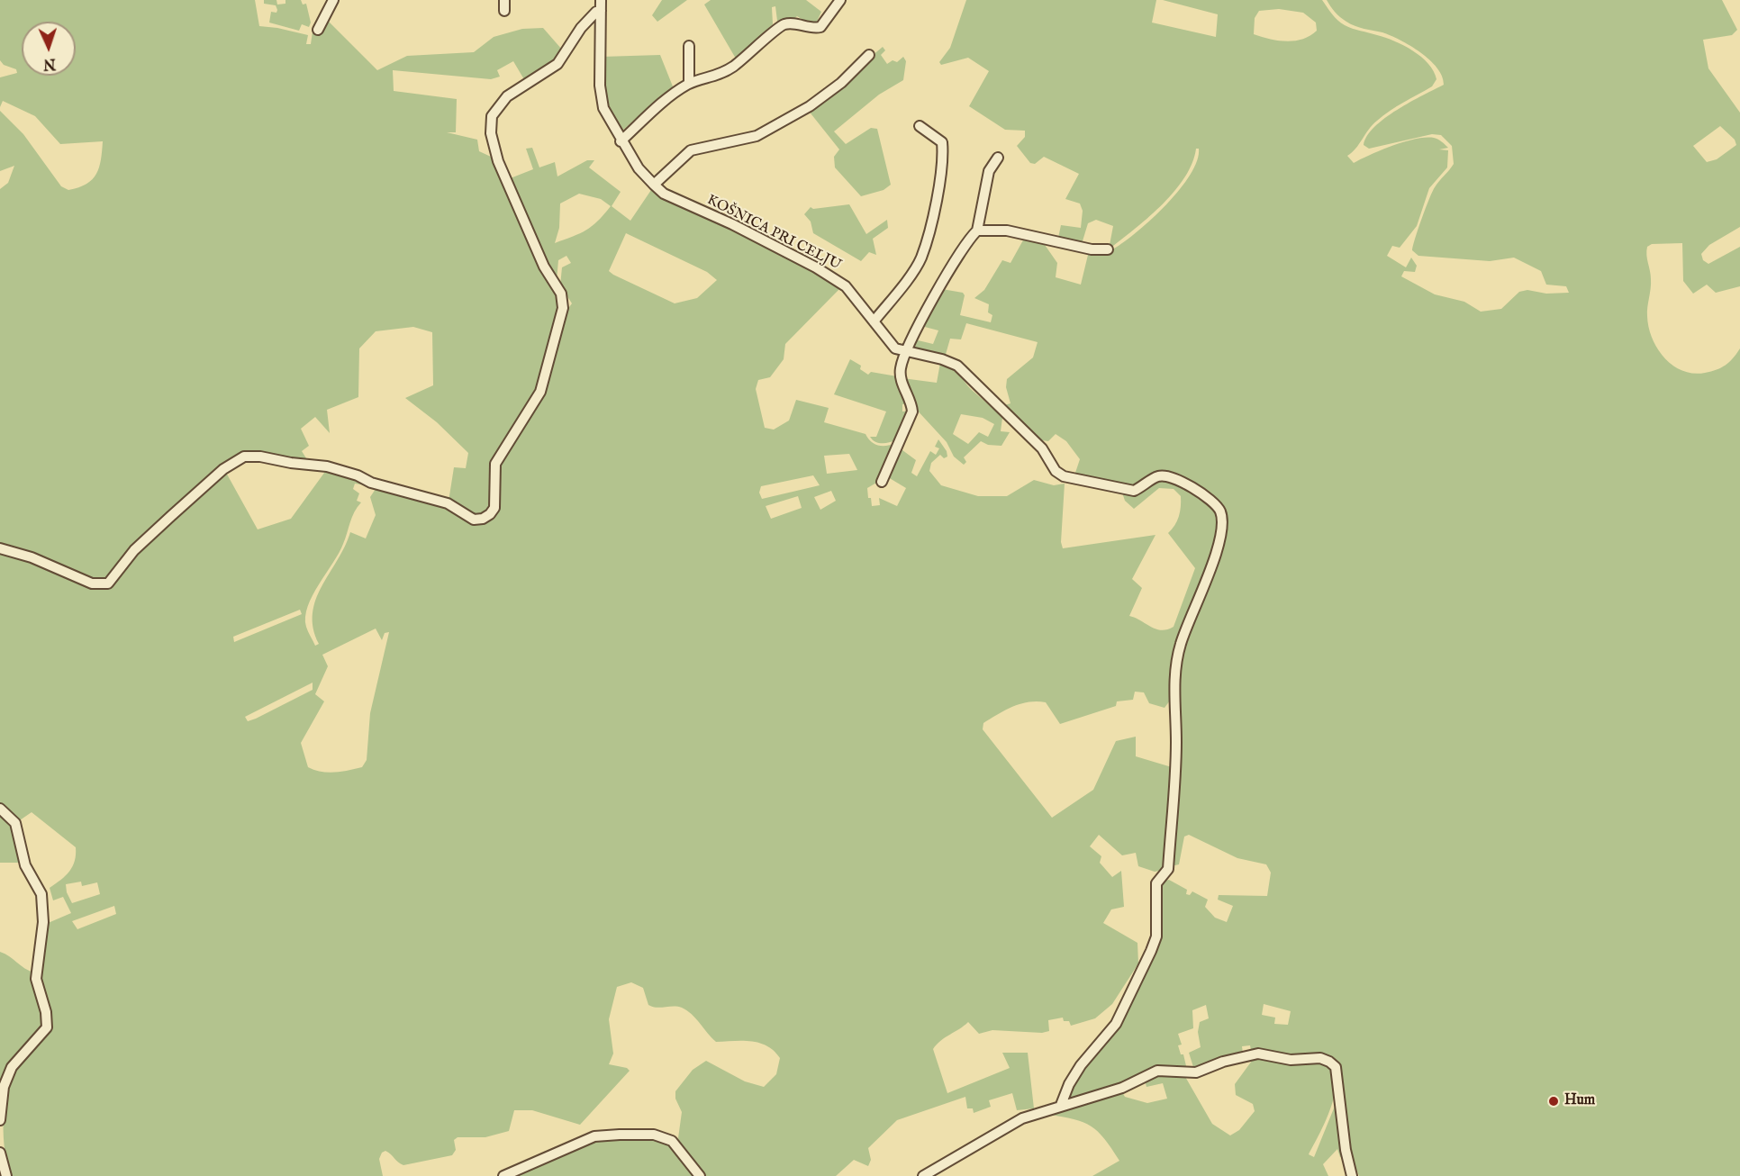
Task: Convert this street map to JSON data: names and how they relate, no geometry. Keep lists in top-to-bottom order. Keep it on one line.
{"streets":{"street":["KOŠNICA PRI CELJU"]},"places":["Hum"],"north":"bottom"}
